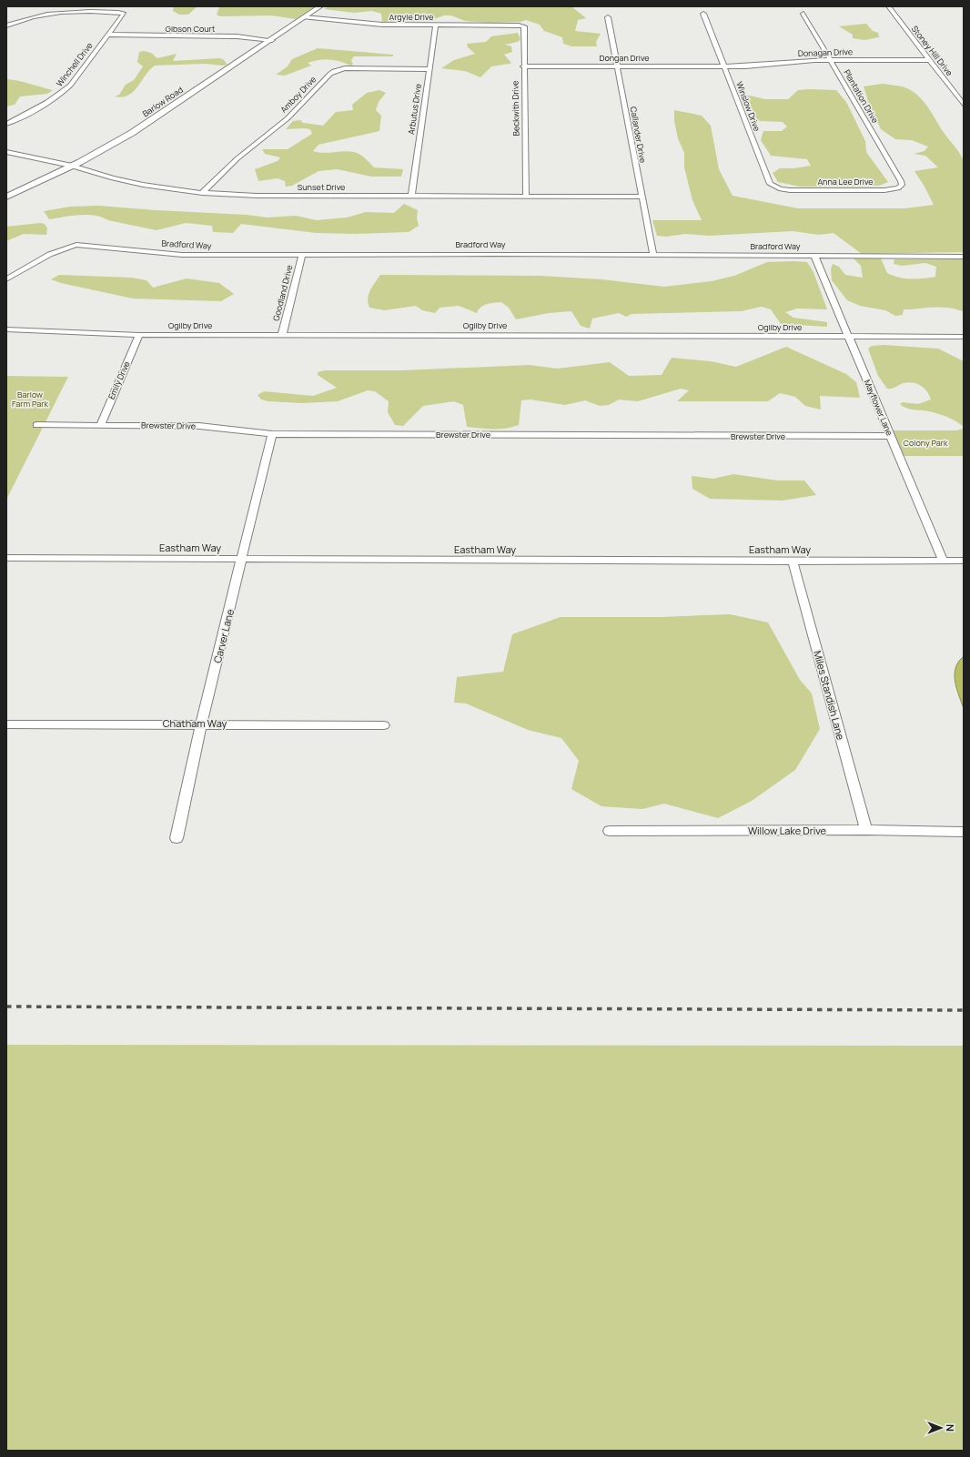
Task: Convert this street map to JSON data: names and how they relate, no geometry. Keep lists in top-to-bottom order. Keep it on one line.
{"streets":{"street":["Argyle Drive","Gibson Court","Stoney Hill Drive","Donagan Drive","Dongan Drive","Winchell Drive","Amboy Drive","Plantation Drive","Barlow Road","Winslow Drive","Beckwith Drive","Arbutus Drive","Callander Drive","Anna Lee Drive","Sunset Drive","Bradford Way","Goodland Drive","Ogilby Drive","Emily Drive","Mayflower Lane","Brewster Drive","Eastham Way","Carver Lane","Miles Standish Lane","Chatham Way","Willow Lake Drive"]},"crossings":[["Argyle Drive","Barlow Road"],["Argyle Drive","Beckwith Drive"],["Argyle Drive","Arbutus Drive"],["Gibson Court","Winchell Drive"],["Gibson Court","Barlow Road"],["Stoney Hill Drive","Donagan Drive"],["Donagan Drive","Dongan Drive"],["Donagan Drive","Plantation Drive"],["Donagan Drive","Winslow Drive"],["Dongan Drive","Winslow Drive"],["Dongan Drive","Beckwith Drive"],["Dongan Drive","Callander Drive"],["Amboy Drive","Arbutus Drive"],["Amboy Drive","Sunset Drive"],["Plantation Drive","Anna Lee Drive"],["Barlow Road","Sunset Drive"],["Winslow Drive","Anna Lee Drive"],["Beckwith Drive","Sunset Drive"],["Arbutus Drive","Sunset Drive"],["Callander Drive","Sunset Drive"],["Callander Drive","Bradford Way"],["Bradford Way","Goodland Drive"],["Bradford Way","Mayflower Lane"],["Goodland Drive","Ogilby Drive"],["Ogilby Drive","Emily Drive"],["Ogilby Drive","Mayflower Lane"],["Emily Drive","Brewster Drive"],["Mayflower Lane","Brewster Drive"],["Mayflower Lane","Eastham Way"],["Brewster Drive","Carver Lane"],["Eastham Way","Carver Lane"],["Eastham Way","Miles Standish Lane"],["Carver Lane","Chatham Way"],["Miles Standish Lane","Willow Lake Drive"]],"parks":["Barlow Farm Park","Colony Park"],"north":"right"}
